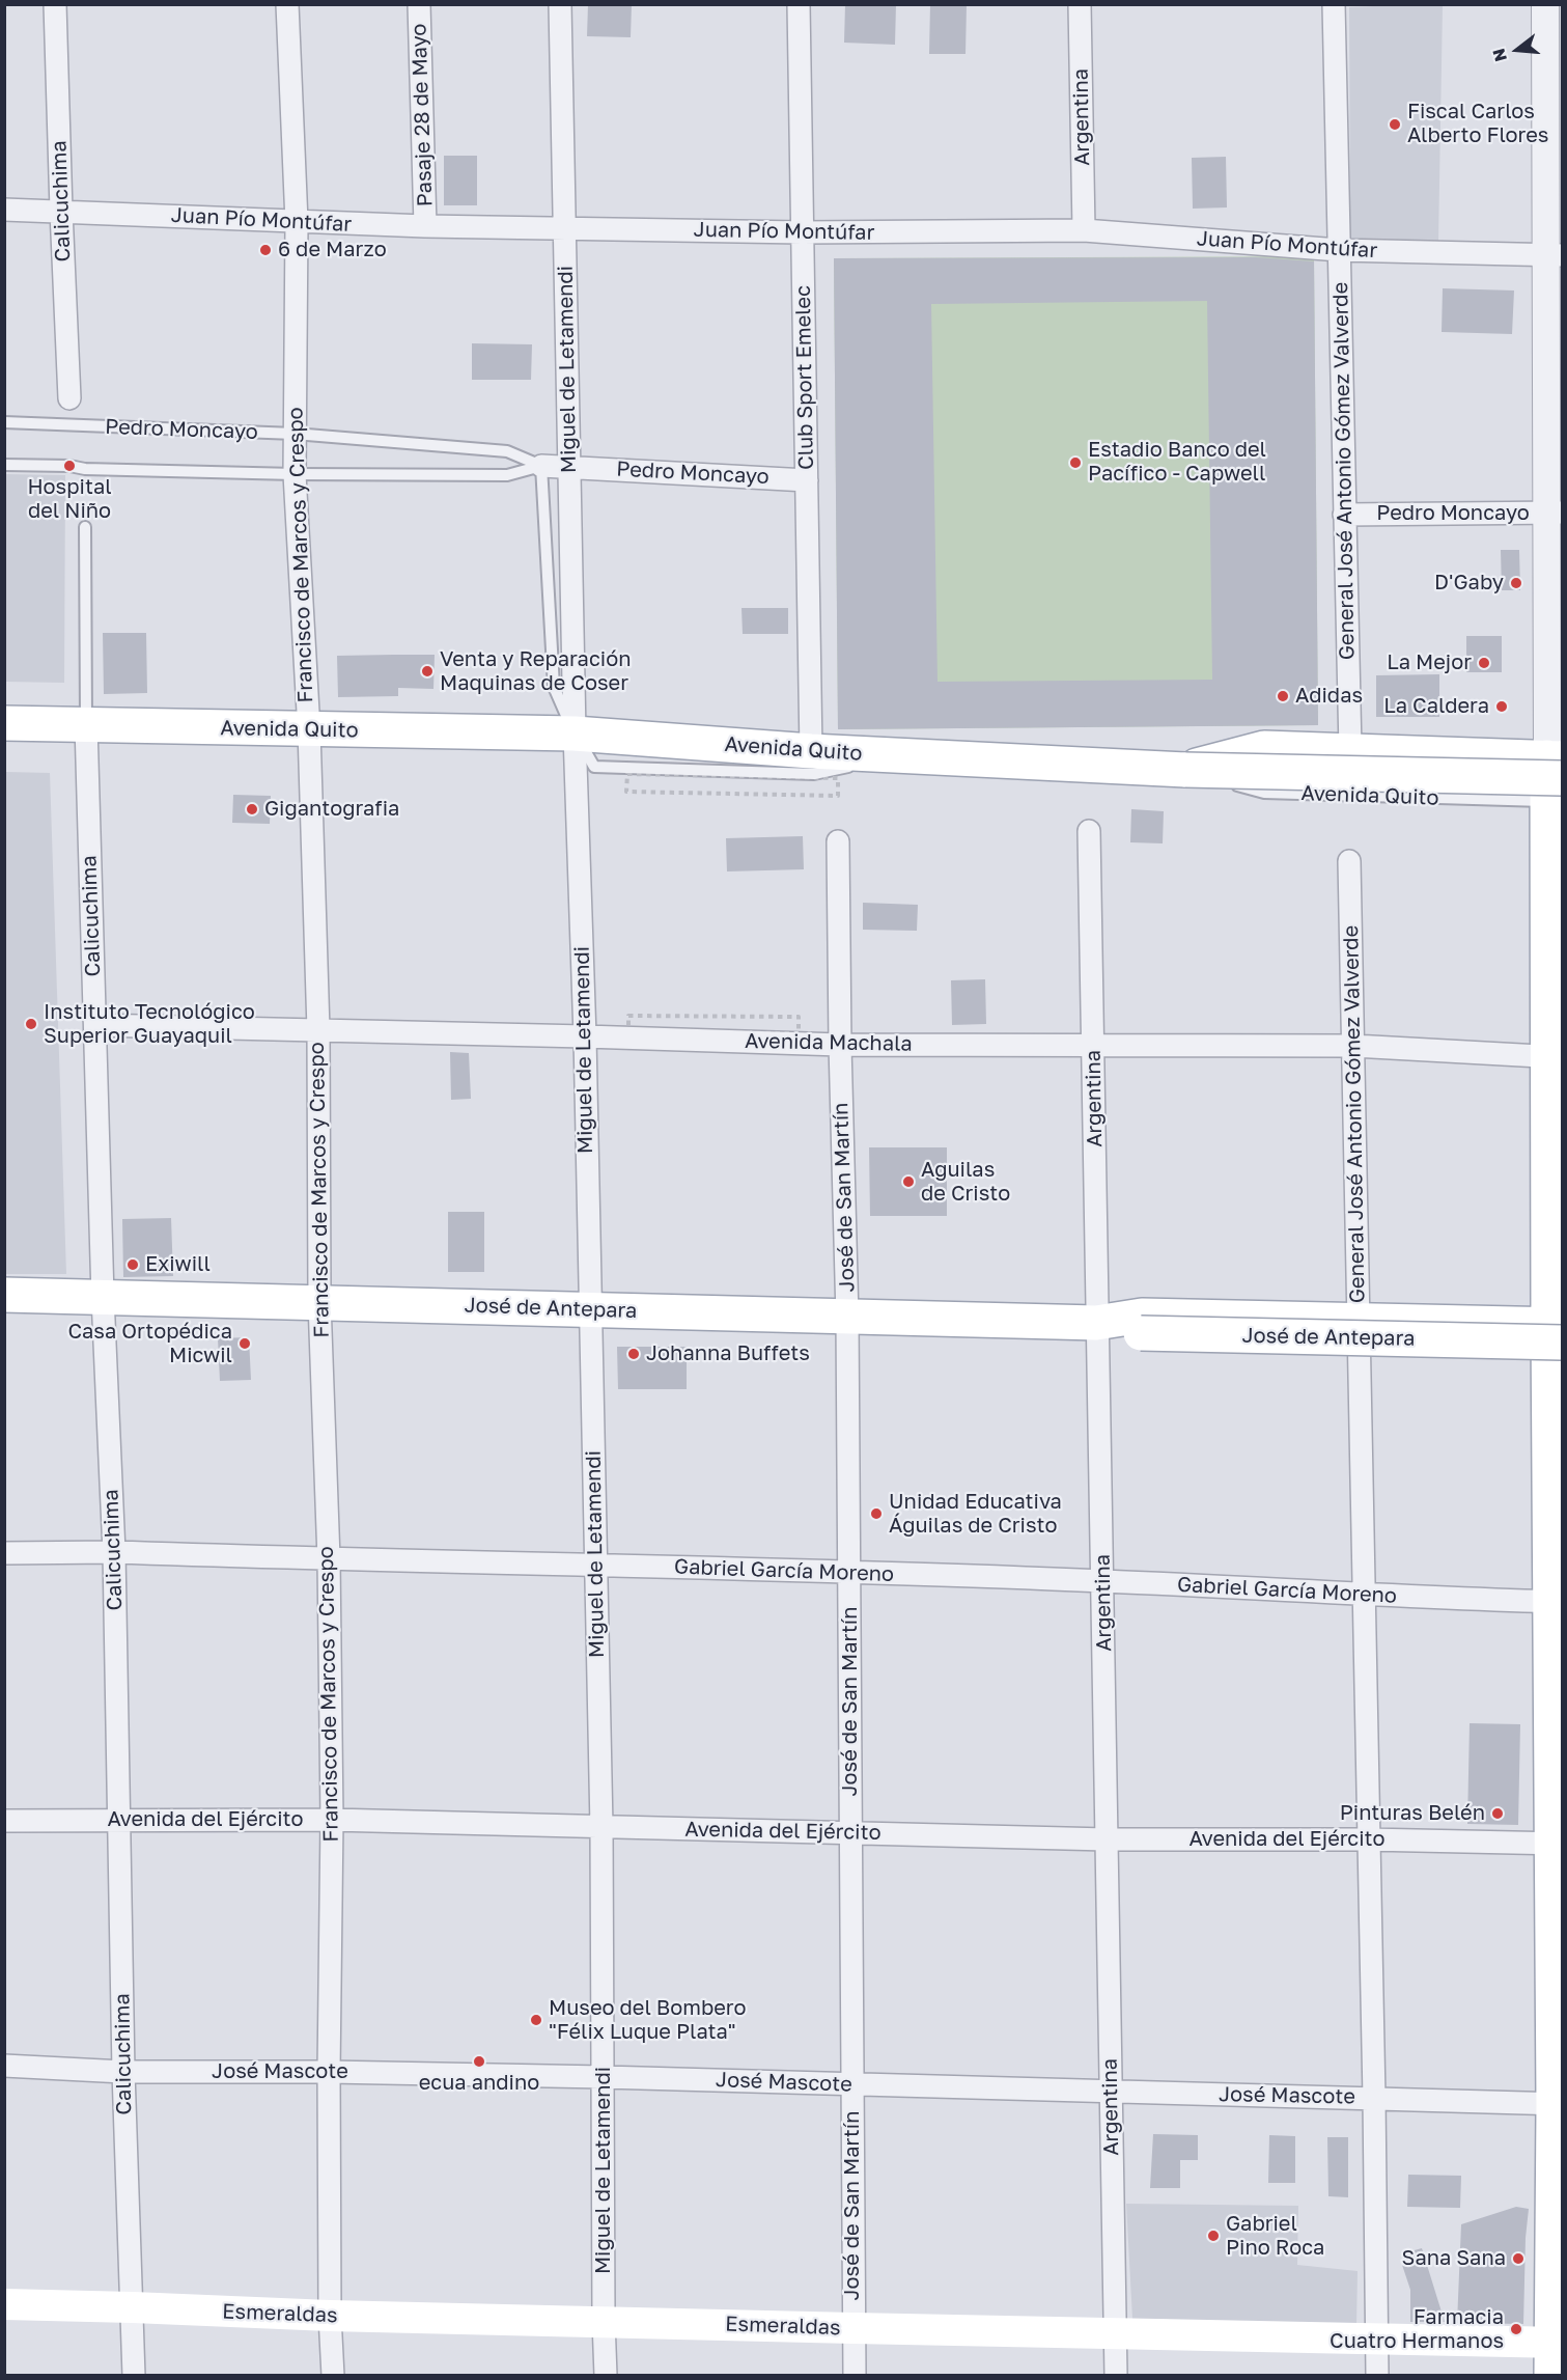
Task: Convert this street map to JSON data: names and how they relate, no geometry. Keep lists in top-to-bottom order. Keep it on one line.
{"streets":{"main road":["Avenida Quito","José de Antepara","Esmeraldas"],"street":["Pasaje 28 de Mayo","Argentina","Calicuchima","Juan Pío Montúfar","Miguel de Letamendi","Club Sport Emelec","Pedro Moncayo","General José Antonio Gómez Valverde","Francisco de Marcos y Crespo","Avenida Machala","José de San Martín","Gabriel García Moreno","Avenida del Ejército","José Mascote"]},"crossings":[["Pasaje 28 de Mayo","Juan Pío Montúfar"],["Argentina","Juan Pío Montúfar"],["Argentina","Avenida Machala"],["Argentina","José de Antepara"],["Argentina","Gabriel García Moreno"],["Argentina","Avenida del Ejército"],["Argentina","José Mascote"],["Argentina","Esmeraldas"],["Calicuchima","Juan Pío Montúfar"],["Calicuchima","Avenida Quito"],["Calicuchima","Avenida Machala"],["Calicuchima","José de Antepara"],["Calicuchima","Gabriel García Moreno"],["Calicuchima","Avenida del Ejército"],["Calicuchima","José Mascote"],["Calicuchima","Esmeraldas"],["Juan Pío Montúfar","Miguel de Letamendi"],["Juan Pío Montúfar","Club Sport Emelec"],["Juan Pío Montúfar","General José Antonio Gómez Valverde"],["Juan Pío Montúfar","Francisco de Marcos y Crespo"],["Miguel de Letamendi","Pedro Moncayo"],["Miguel de Letamendi","Avenida Quito"],["Miguel de Letamendi","Avenida Machala"],["Miguel de Letamendi","José de Antepara"],["Miguel de Letamendi","Gabriel García Moreno"],["Miguel de Letamendi","Avenida del Ejército"],["Miguel de Letamendi","José Mascote"],["Miguel de Letamendi","Esmeraldas"],["Club Sport Emelec","Pedro Moncayo"],["Club Sport Emelec","Avenida Quito"],["Pedro Moncayo","General José Antonio Gómez Valverde"],["Pedro Moncayo","Francisco de Marcos y Crespo"],["General José Antonio Gómez Valverde","Avenida Quito"],["General José Antonio Gómez Valverde","Avenida Machala"],["General José Antonio Gómez Valverde","José de Antepara"],["General José Antonio Gómez Valverde","Gabriel García Moreno"],["General José Antonio Gómez Valverde","Avenida del Ejército"],["General José Antonio Gómez Valverde","José Mascote"],["General José Antonio Gómez Valverde","Esmeraldas"],["Francisco de Marcos y Crespo","Avenida Quito"],["Francisco de Marcos y Crespo","Avenida Machala"],["Francisco de Marcos y Crespo","José de Antepara"],["Francisco de Marcos y Crespo","Gabriel García Moreno"],["Francisco de Marcos y Crespo","Avenida del Ejército"],["Francisco de Marcos y Crespo","José Mascote"],["Francisco de Marcos y Crespo","Esmeraldas"],["Avenida Machala","José de San Martín"],["José de San Martín","José de Antepara"],["José de San Martín","Gabriel García Moreno"],["José de San Martín","Avenida del Ejército"],["José de San Martín","José Mascote"],["José de San Martín","Esmeraldas"]],"places":["Fiscal Carlos Alberto Flores","6 de Marzo","Estadio Banco del Pacífico - Capwell","Hospital del Niño","D'Gaby","La Mejor","Venta y Reparación Maquinas de Coser","Adidas","La Caldera","Gigantografia","Instituto Tecnológico Superior Guayaquil","Aguilas de Cristo","Exiwill","Casa Ortopédica Micwil","Johanna Buffets","Unidad Educativa Águilas de Cristo","Pinturas Belén","Museo del Bombero \"Félix Luque Plata\"","ecua andino","Gabriel Pino Roca","Sana Sana","Farmacia Cuatro Hermanos"],"north":"left"}
